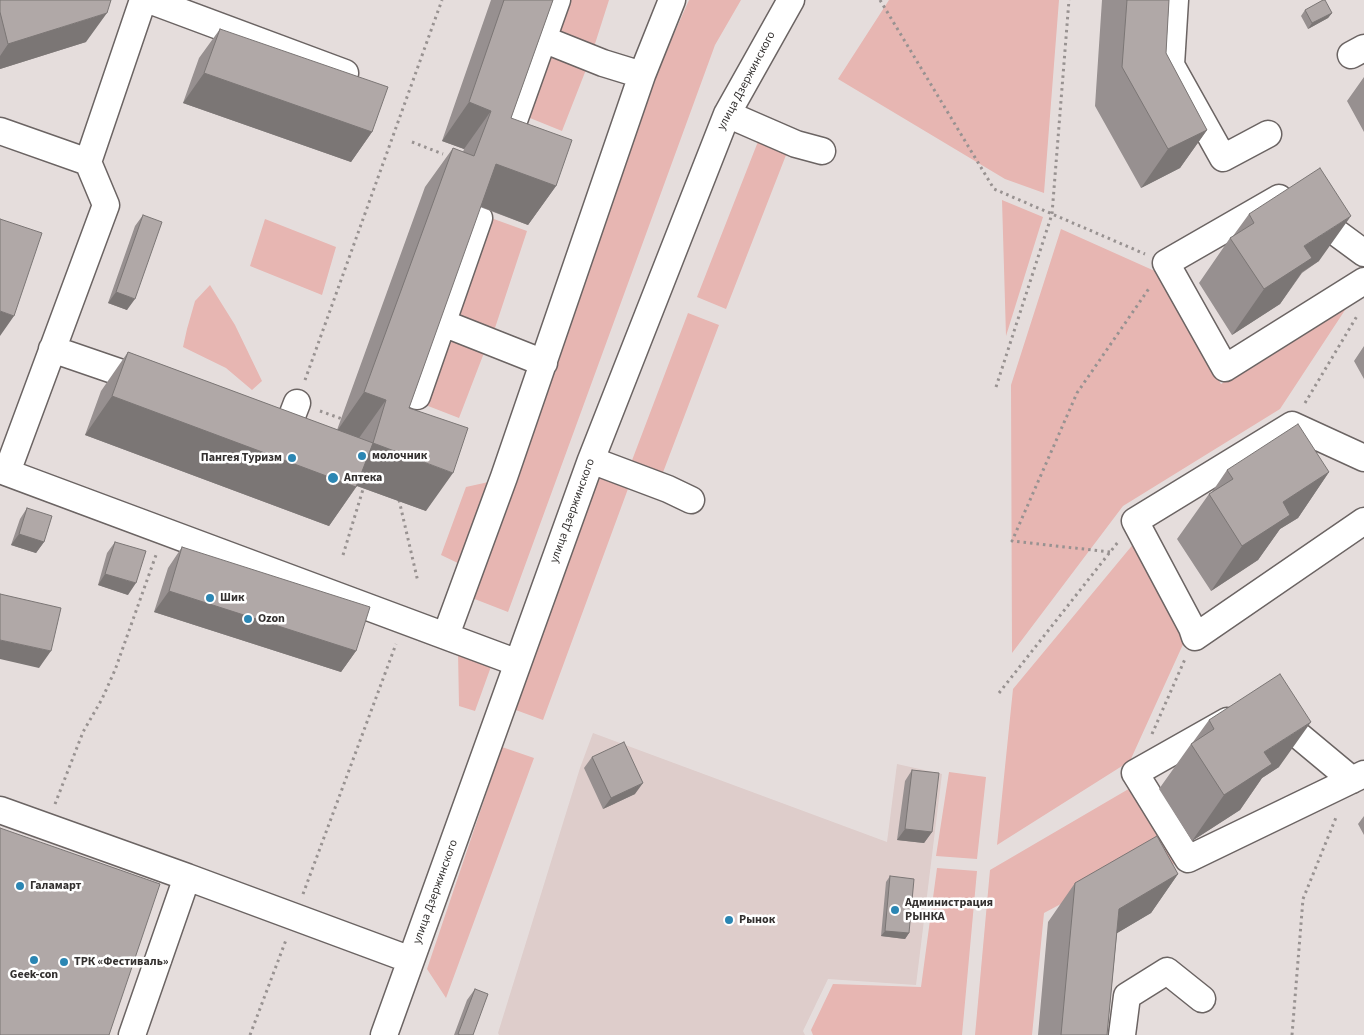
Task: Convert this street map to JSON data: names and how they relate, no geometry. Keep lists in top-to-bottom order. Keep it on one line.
{"streets":{"street":["улица Дзержинского"]},"places":["молочник","Пангея Туризм","Аптека","Шик","Ozon","Галамарт","Администрация РЫНКА","Рынок","Geek-con","ТРК «Фестиваль»"]}
